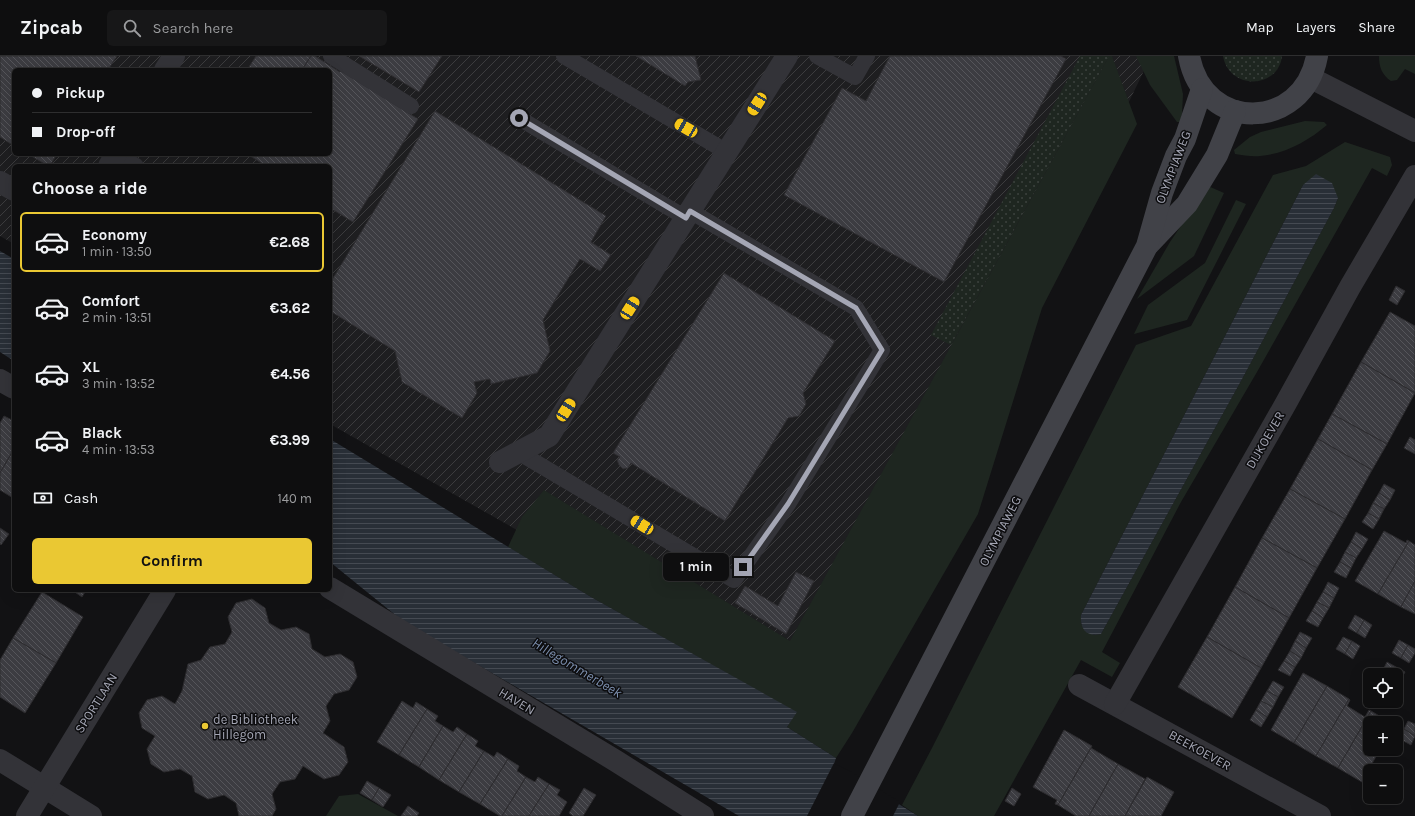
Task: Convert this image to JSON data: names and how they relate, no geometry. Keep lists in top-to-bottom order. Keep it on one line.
{"streets":{"main road":["OLYMPIAWEG"],"street":["DIJKOEVER","HAVEN","SPORTLAAN","BEEKOEVER"]},"crossings":[["DIJKOEVER","BEEKOEVER"]],"water":["Hillegommerbeek"],"places":["de Bibliotheek Hillegom"],"page":{"header":"Zipcab","search":"Search here","nav":["Map","Layers","Share"],"banner":["Pickup","Drop-off"],"heading":"Choose a ride","list":[{"name":"Economy","note":"1 min · 13:50","value":"€2.68"},{"name":"Comfort","note":"2 min · 13:51","value":"€3.62"},{"name":"XL","note":"3 min · 13:52","value":"€4.56"},{"name":"Black","note":"4 min · 13:53","value":"€3.99"}],"pay":["Cash","140 m"],"buttons":"Confirm","bubble":"1 min","map_buttons":["+","−"]}}
